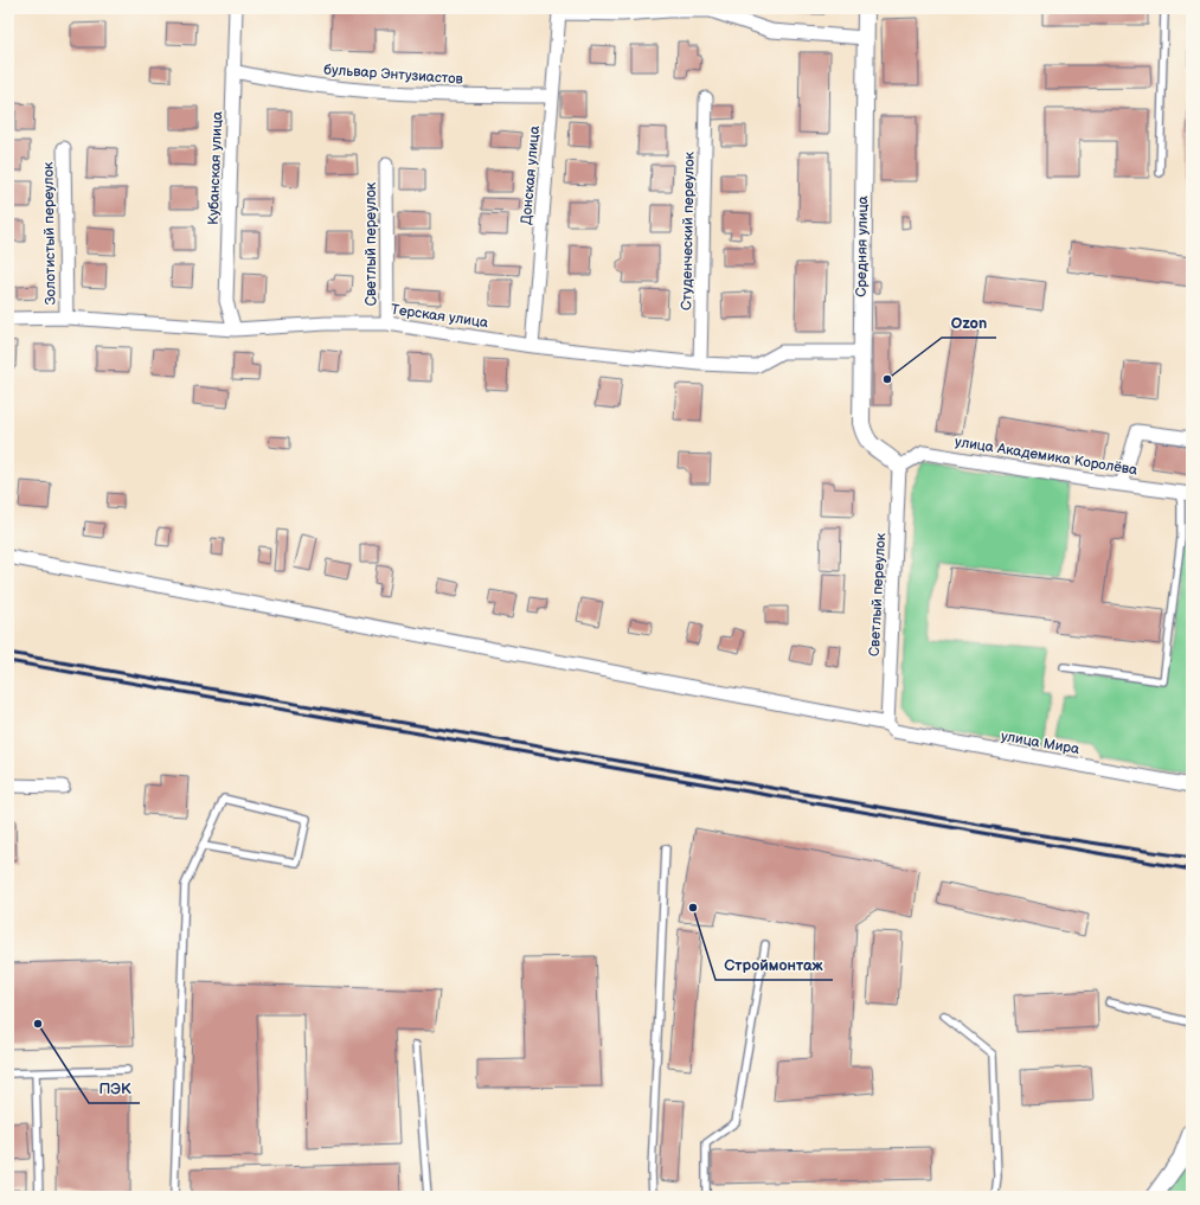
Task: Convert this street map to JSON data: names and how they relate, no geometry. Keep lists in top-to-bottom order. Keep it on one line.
{"streets":{"street":["бульвар Энтузиастов","Кубанская улица","Донская улица","Студенческий переулок","Золотистый переулок","Светлый переулок","Средняя улица","Терская улица","улица Академика Королёва","улица Мира"]},"crossings":[["бульвар Энтузиастов","Кубанская улица"],["бульвар Энтузиастов","Донская улица"],["Кубанская улица","Терская улица"],["Донская улица","Терская улица"],["Студенческий переулок","Терская улица"],["Золотистый переулок","Терская улица"],["Светлый переулок","Средняя улица"],["Светлый переулок","Терская улица"],["Светлый переулок","улица Академика Королёва"],["Светлый переулок","улица Мира"],["Средняя улица","Терская улица"],["Средняя улица","улица Академика Королёва"]],"places":["Ozon","Строймонтаж","ПЭК"]}
